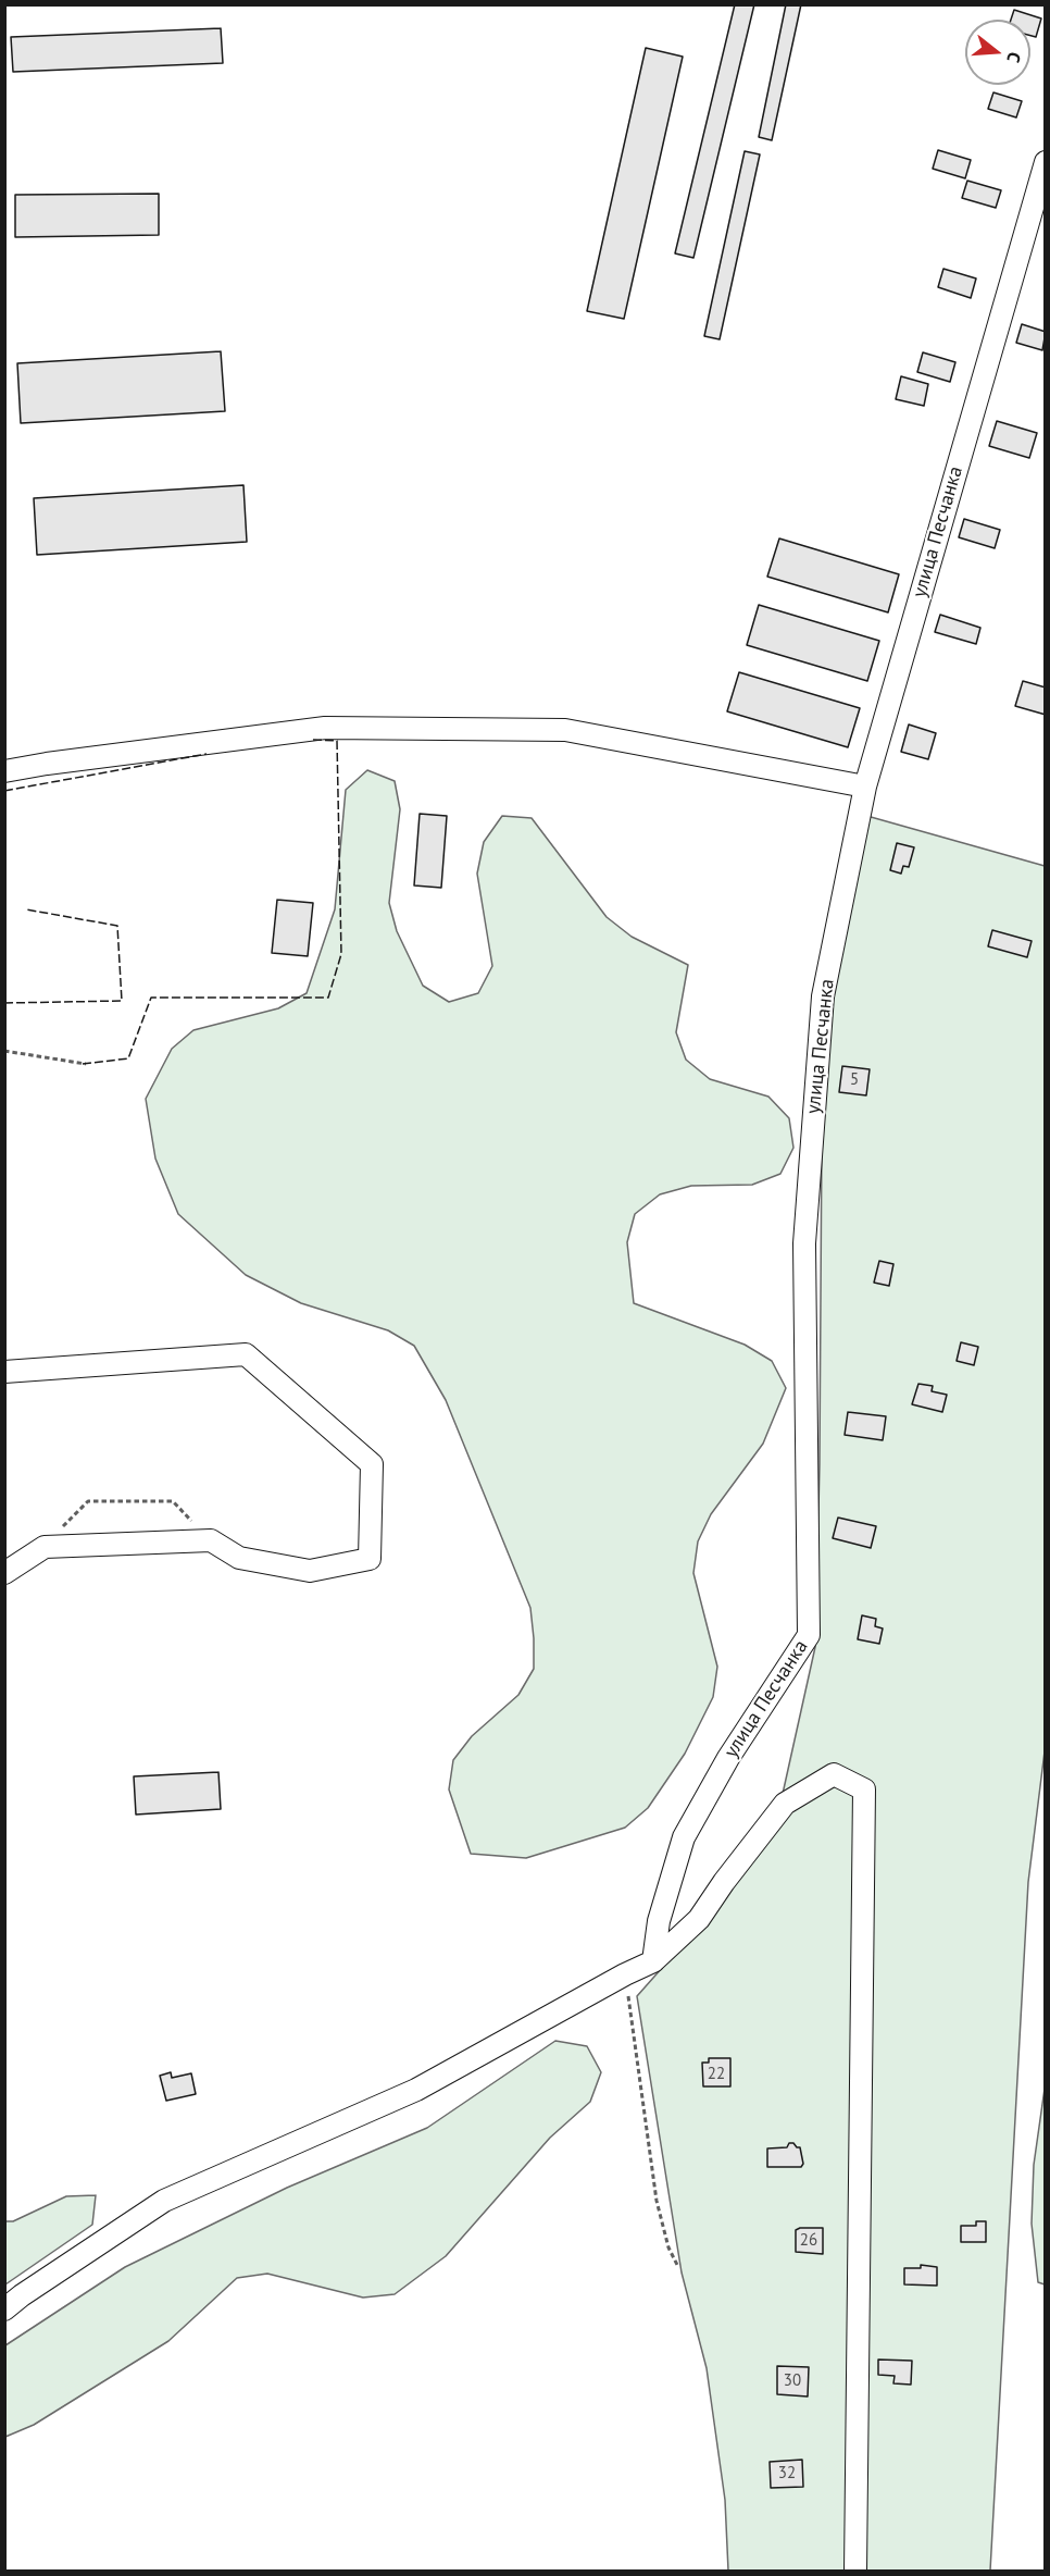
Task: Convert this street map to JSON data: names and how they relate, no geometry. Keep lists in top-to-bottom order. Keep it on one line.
{"streets":{"street":["улица Песчанка"]},"house_numbers":["5","22","26","30","32"],"north":"right"}
